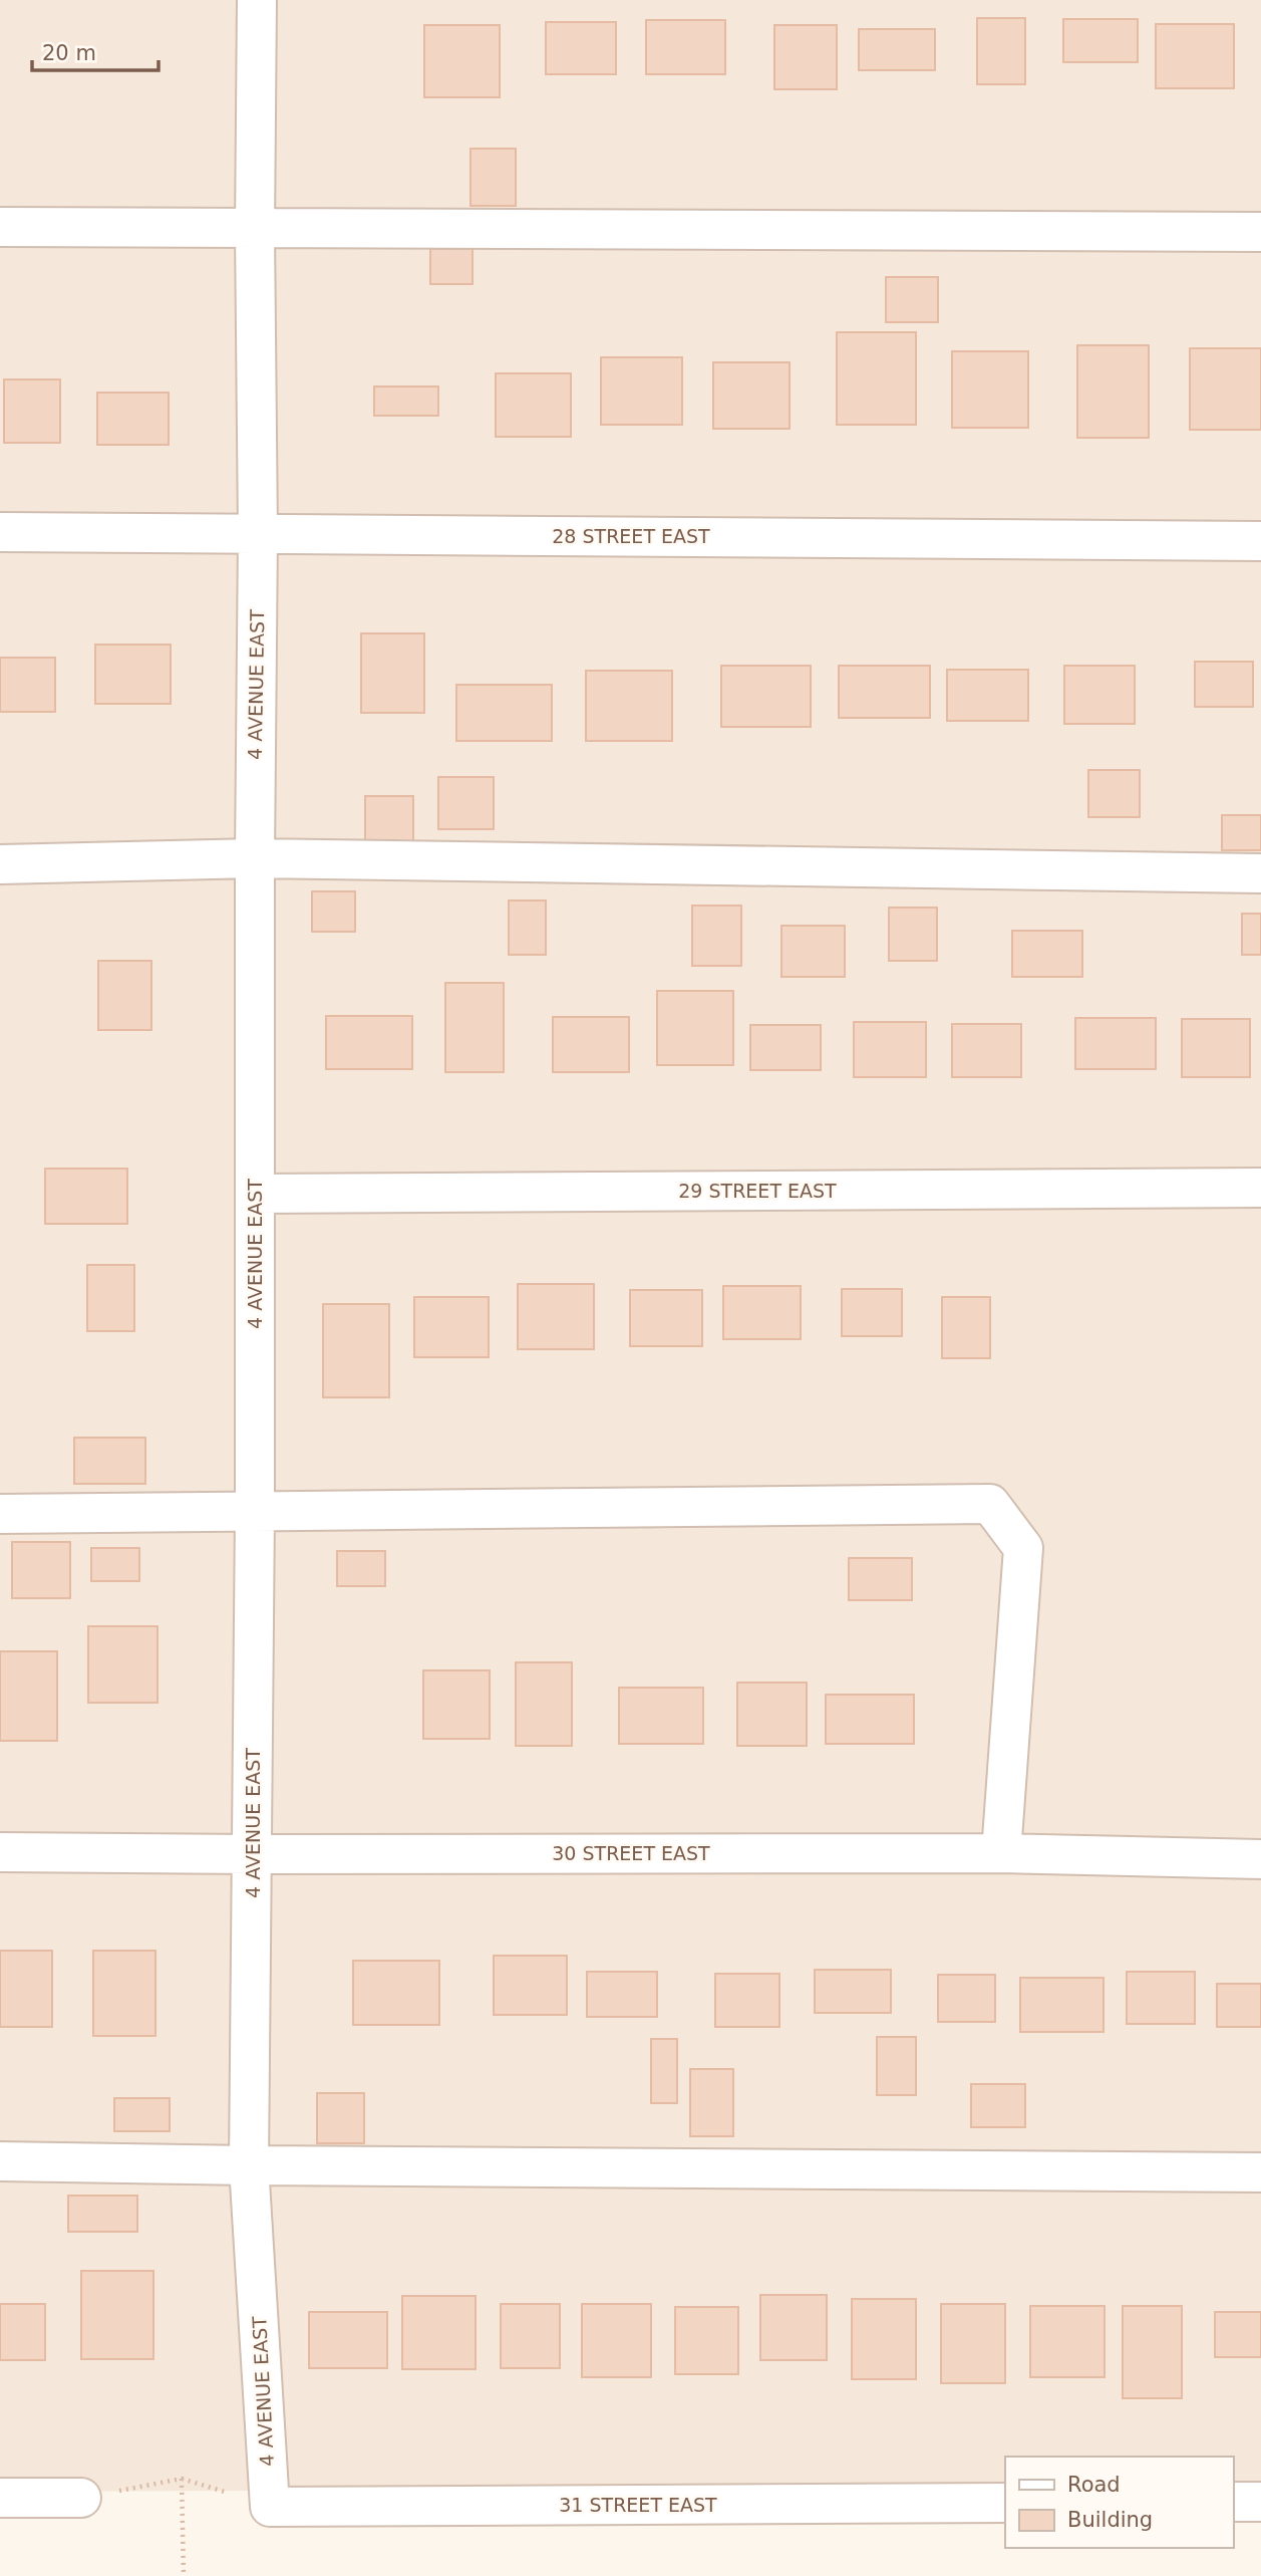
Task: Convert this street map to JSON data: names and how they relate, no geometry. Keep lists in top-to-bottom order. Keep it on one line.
{"streets":{"street":["28 STREET EAST","4 AVENUE EAST","29 STREET EAST","30 STREET EAST","31 STREET EAST"]},"crossings":[["28 STREET EAST","4 AVENUE EAST"],["4 AVENUE EAST","29 STREET EAST"],["4 AVENUE EAST","30 STREET EAST"],["4 AVENUE EAST","31 STREET EAST"]],"legend":["Road","Building"],"scale_bar":"20 m"}
